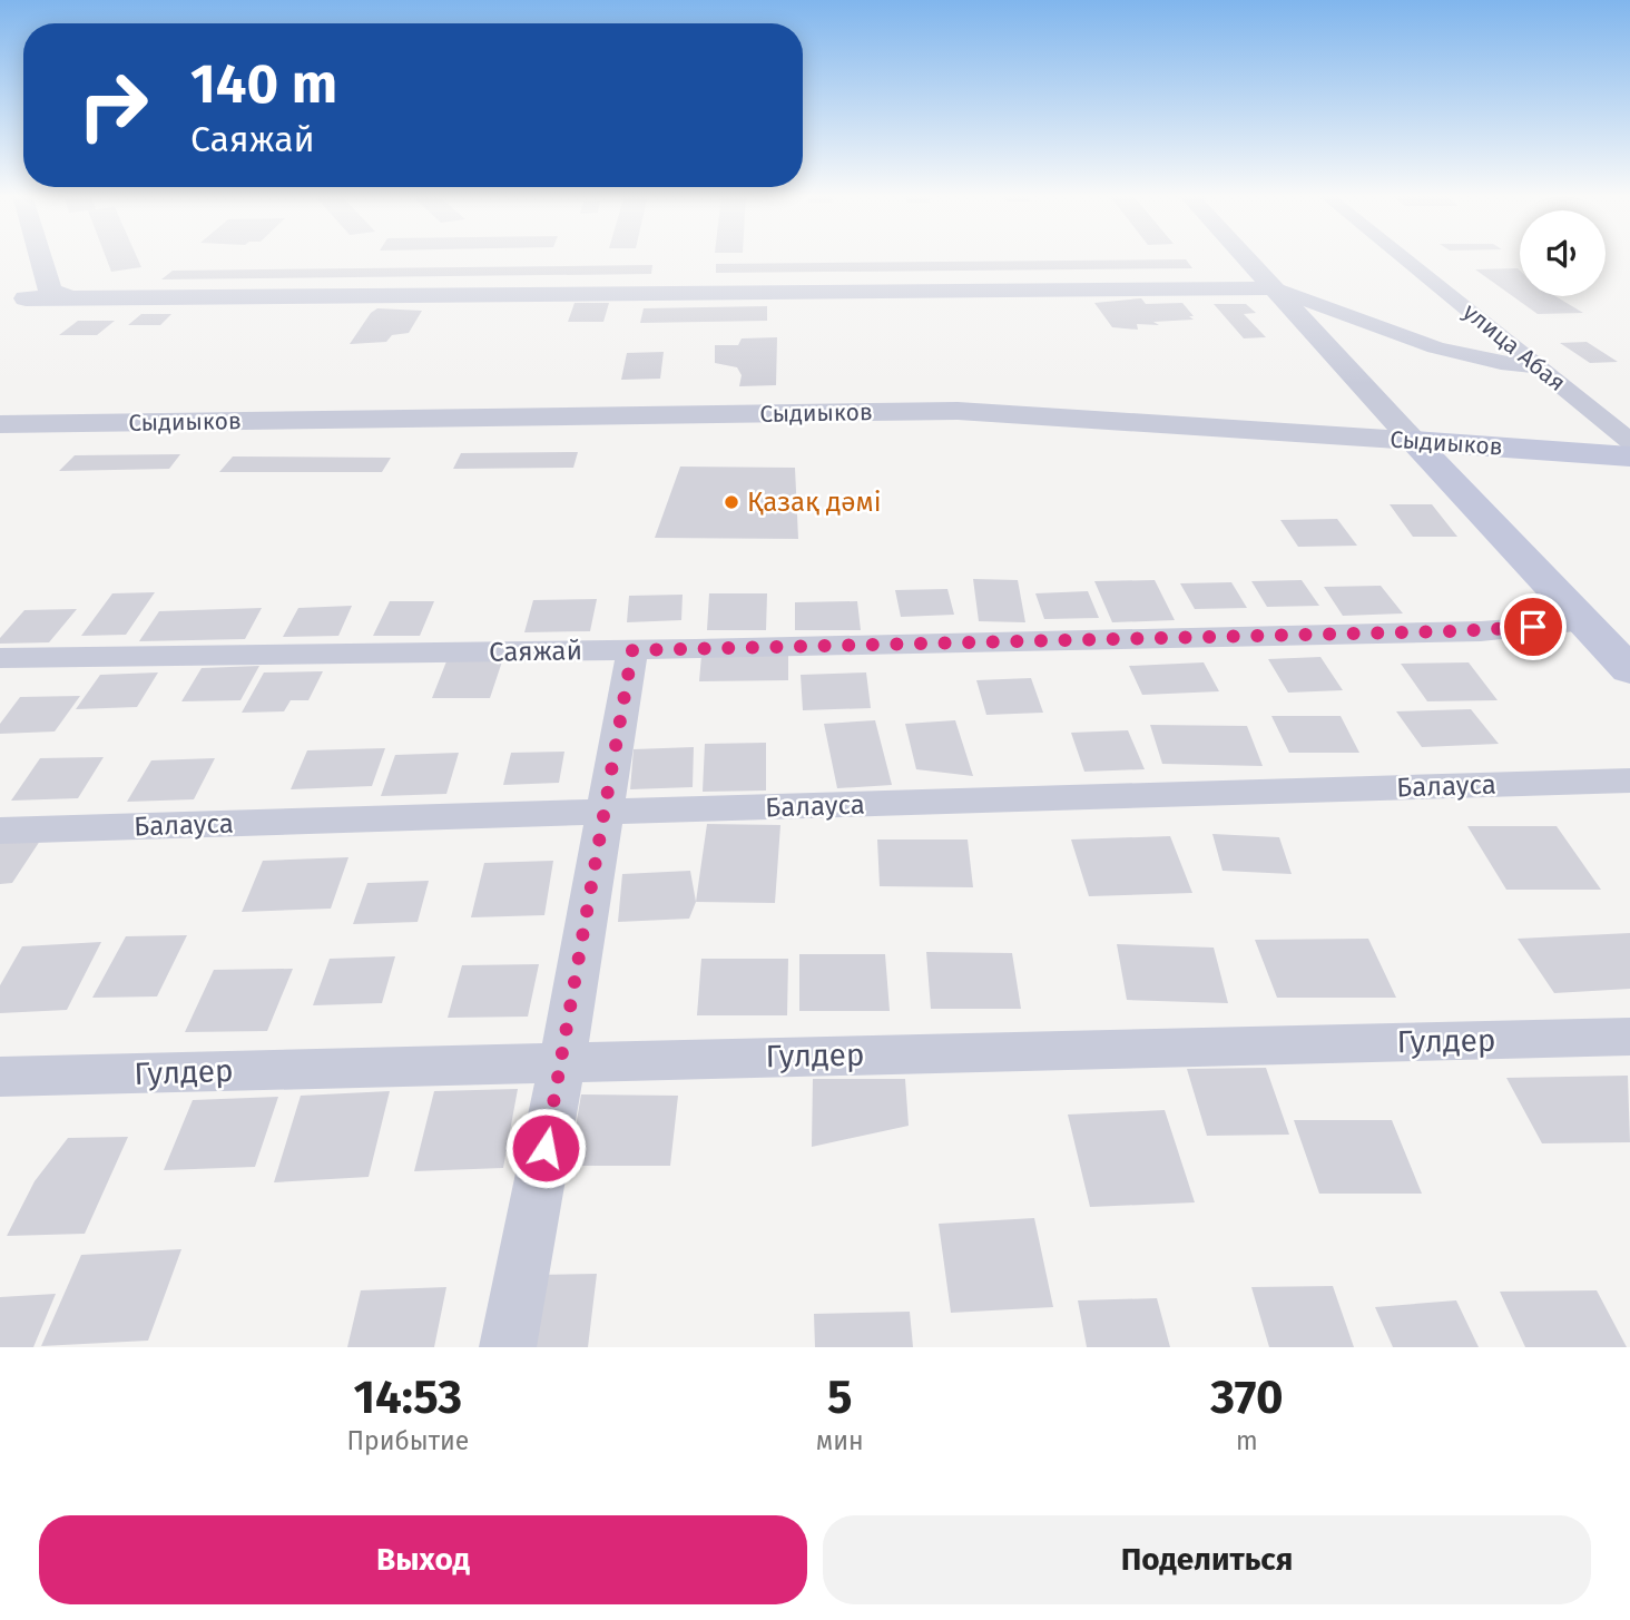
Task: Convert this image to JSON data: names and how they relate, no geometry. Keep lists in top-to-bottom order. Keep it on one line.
{"streets":{"main road":["Сыдиыков"],"street":["улица Абая","Саяжай","Балауса","Гулдер"]},"places":["Қазақ дәмі"],"page":{"turn":["140 m","Саяжай"],"eta":["14:53","Прибытие","5","мин","370","m"],"buttons":["Выход","Поделиться"]}}
